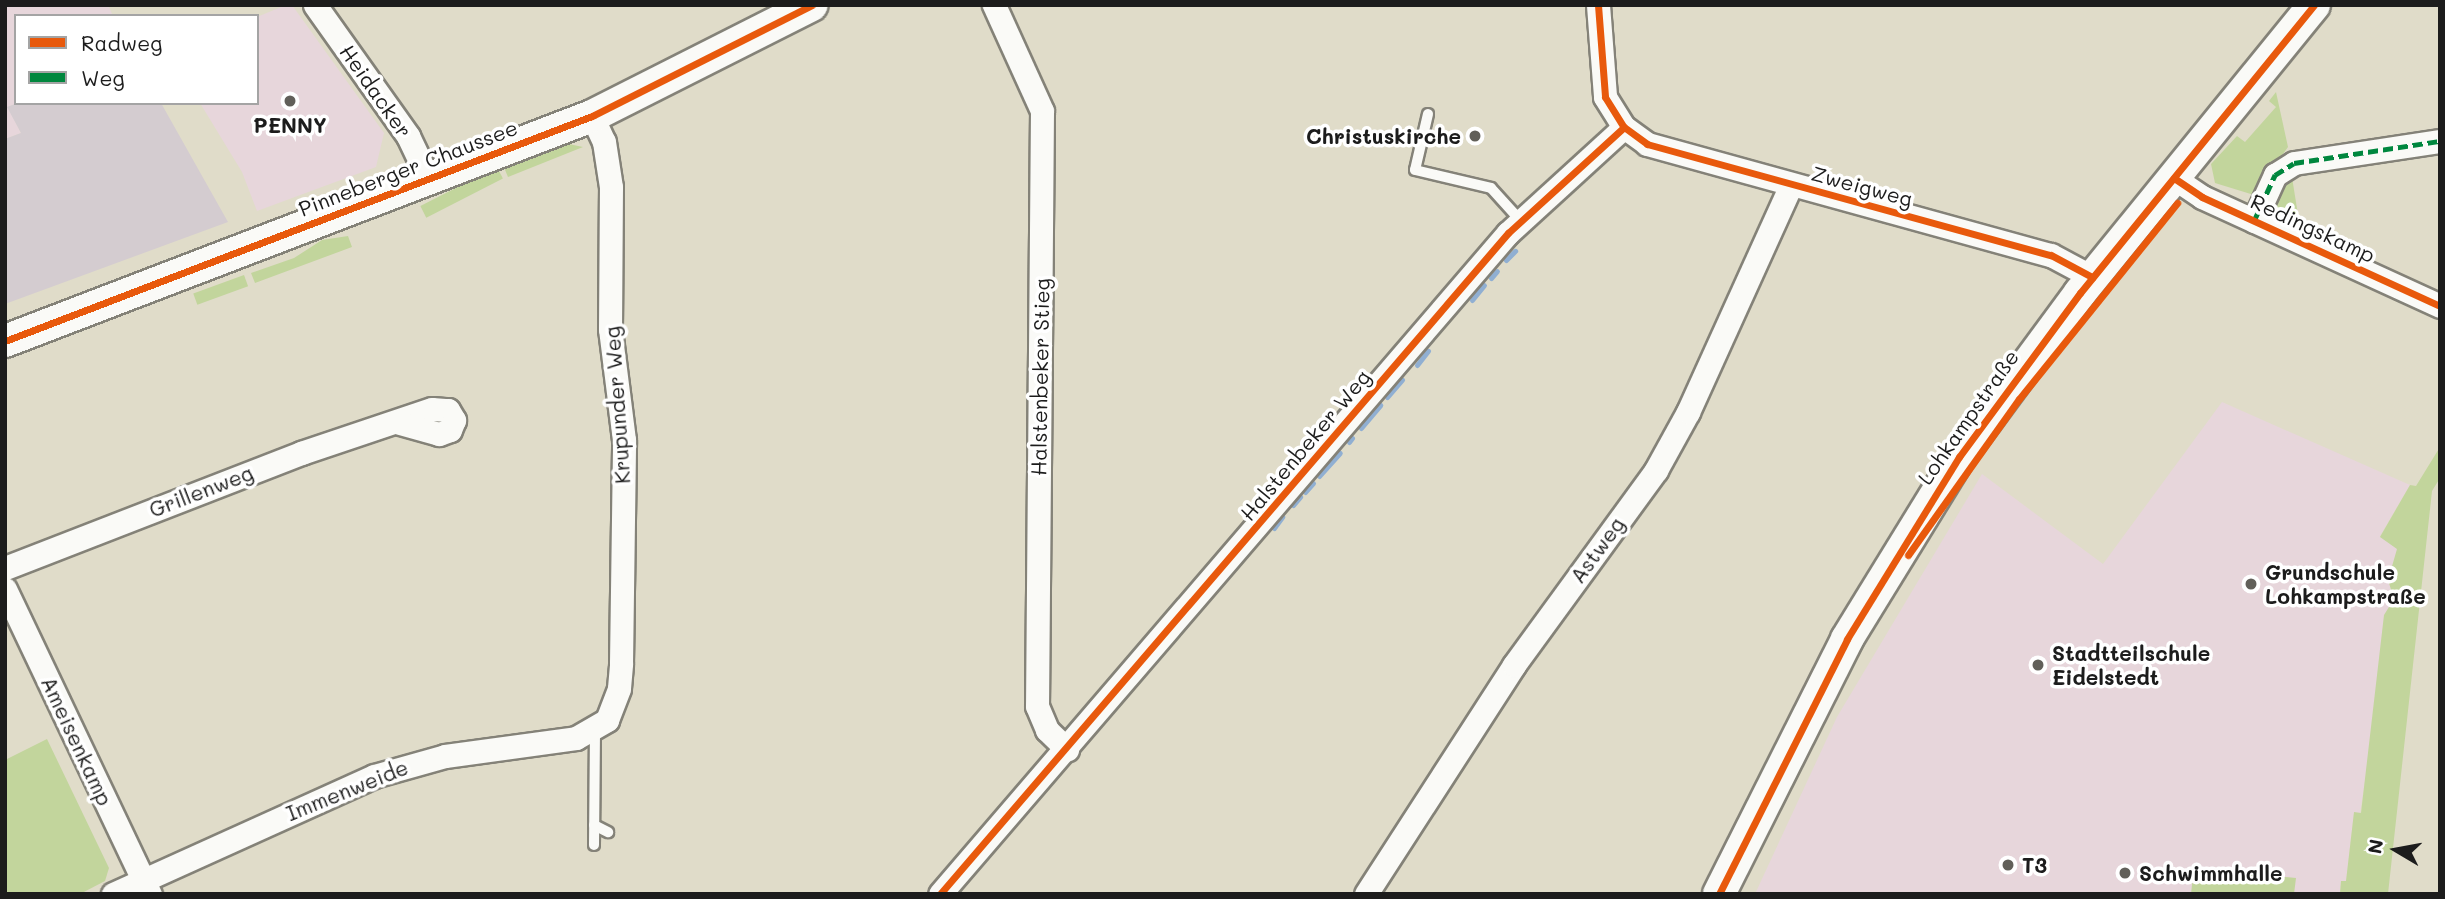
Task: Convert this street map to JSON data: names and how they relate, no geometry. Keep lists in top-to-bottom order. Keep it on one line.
{"streets":{"street":["Heidacker","Pinneberger Chaussee","Zweigweg","Redingskamp","Halstenbeker Stieg","Krupunder Weg","Lohkampstraße","Halstenbeker Weg","Grillenweg","Astweg","Ameisenkamp","Immenweide"]},"crossings":[["Heidacker","Pinneberger Chaussee"],["Pinneberger Chaussee","Krupunder Weg"],["Zweigweg","Lohkampstraße"],["Zweigweg","Halstenbeker Weg"],["Zweigweg","Astweg"],["Redingskamp","Lohkampstraße"],["Halstenbeker Stieg","Halstenbeker Weg"],["Krupunder Weg","Immenweide"],["Ameisenkamp","Immenweide"]],"places":["PENNY","Christuskirche","Grundschule Lohkampstraße","Stadtteilschule Eidelstedt","T3","Schwimmhalle"],"legend":["Radweg","Weg"],"north":"left"}
